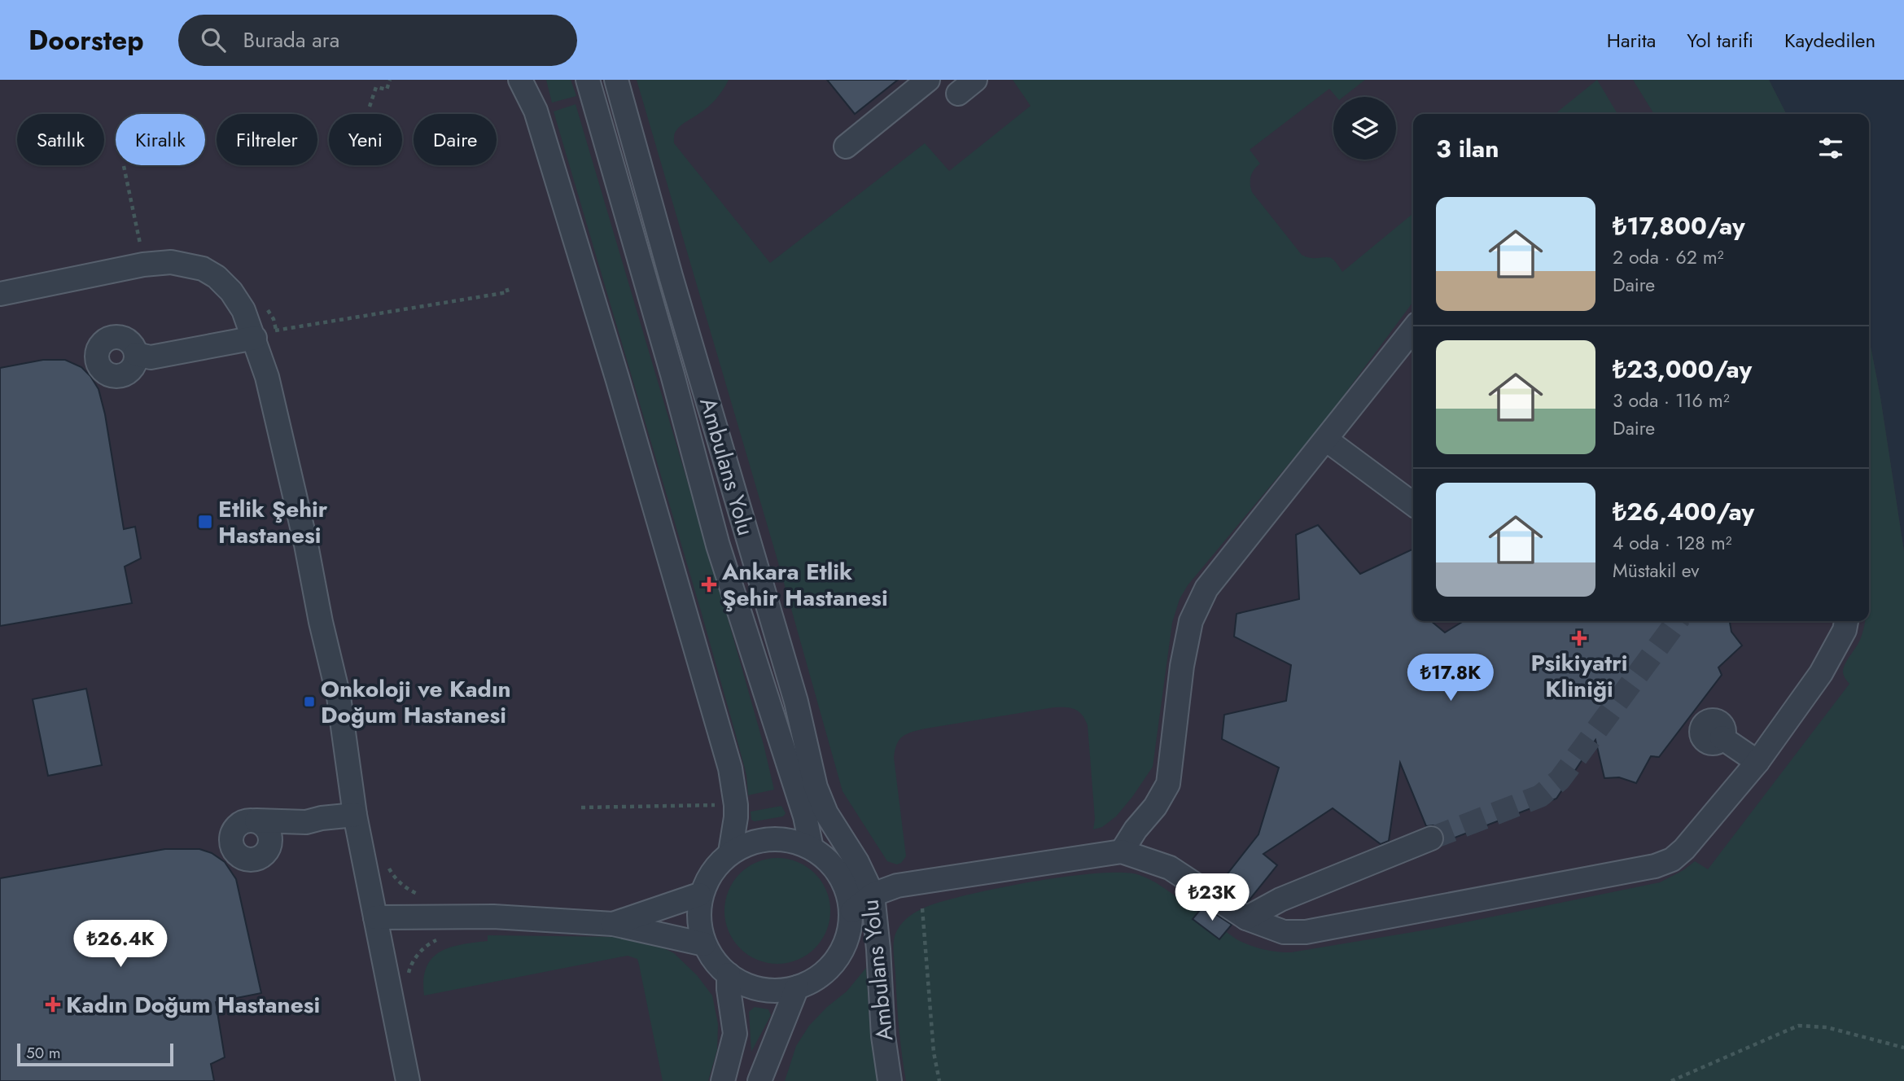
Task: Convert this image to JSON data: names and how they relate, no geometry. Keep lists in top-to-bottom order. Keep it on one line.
{"streets":{"lane":["Ambulans Yolu"]},"places":{"transit":["Etlik Şehir Hastanesi","Onkoloji ve Kadın Doğum Hastanesi"],"health":["Ankara Etlik Şehir Hastanesi","Psikiyatri Kliniği","Kadın Doğum Hastanesi"]},"scale_bar":"50 m","page":{"header":"Doorstep","search":"Burada ara","nav":["Harita","Yol tarifi","Kaydedilen"],"chip":["Satılık","Kiralık","Filtreler","Yeni","Daire"],"heading":"3 ilan","list":[{"name":"₺17,800/ay","note":"2 oda · 62 m² · Daire"},{"name":"₺23,000/ay","note":"3 oda · 116 m² · Daire"},{"name":"₺26,400/ay","note":"4 oda · 128 m² · Müstakil ev"}],"price":["₺17.8K","₺23K","₺26.4K"],"scale":"50 m"}}
